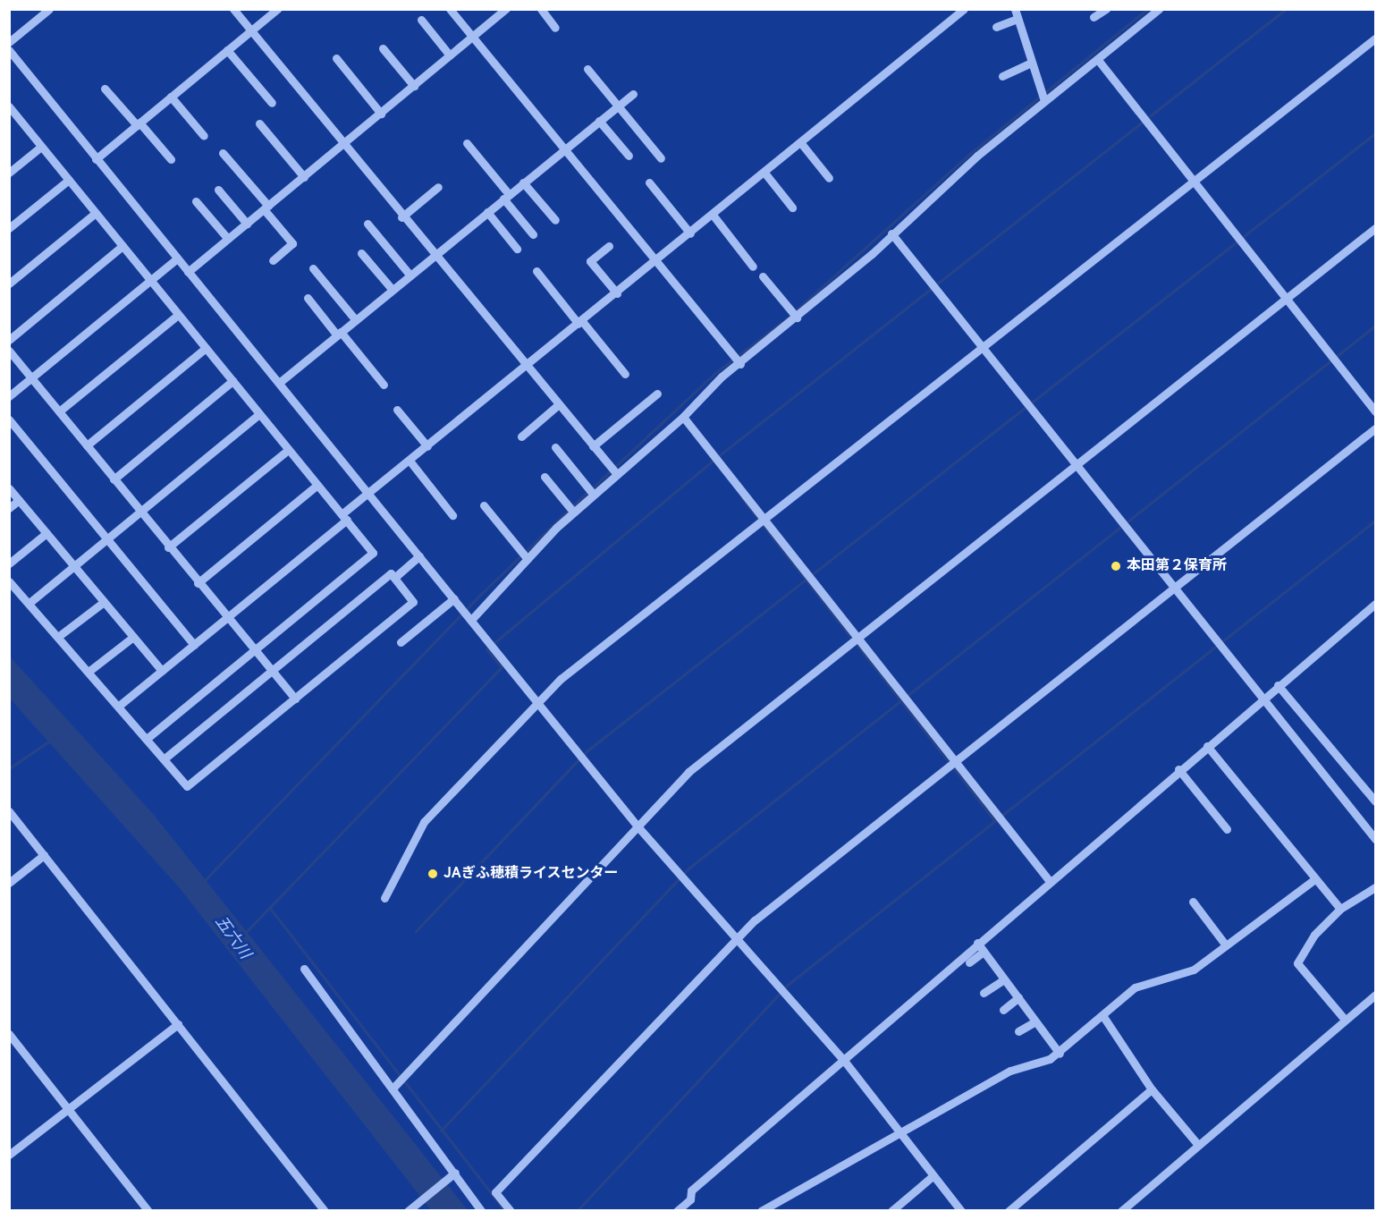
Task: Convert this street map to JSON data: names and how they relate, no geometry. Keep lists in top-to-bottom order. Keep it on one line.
{"water":["五六川"],"places":["本田第２保育所","JAぎふ穂積ライスセンター"]}
